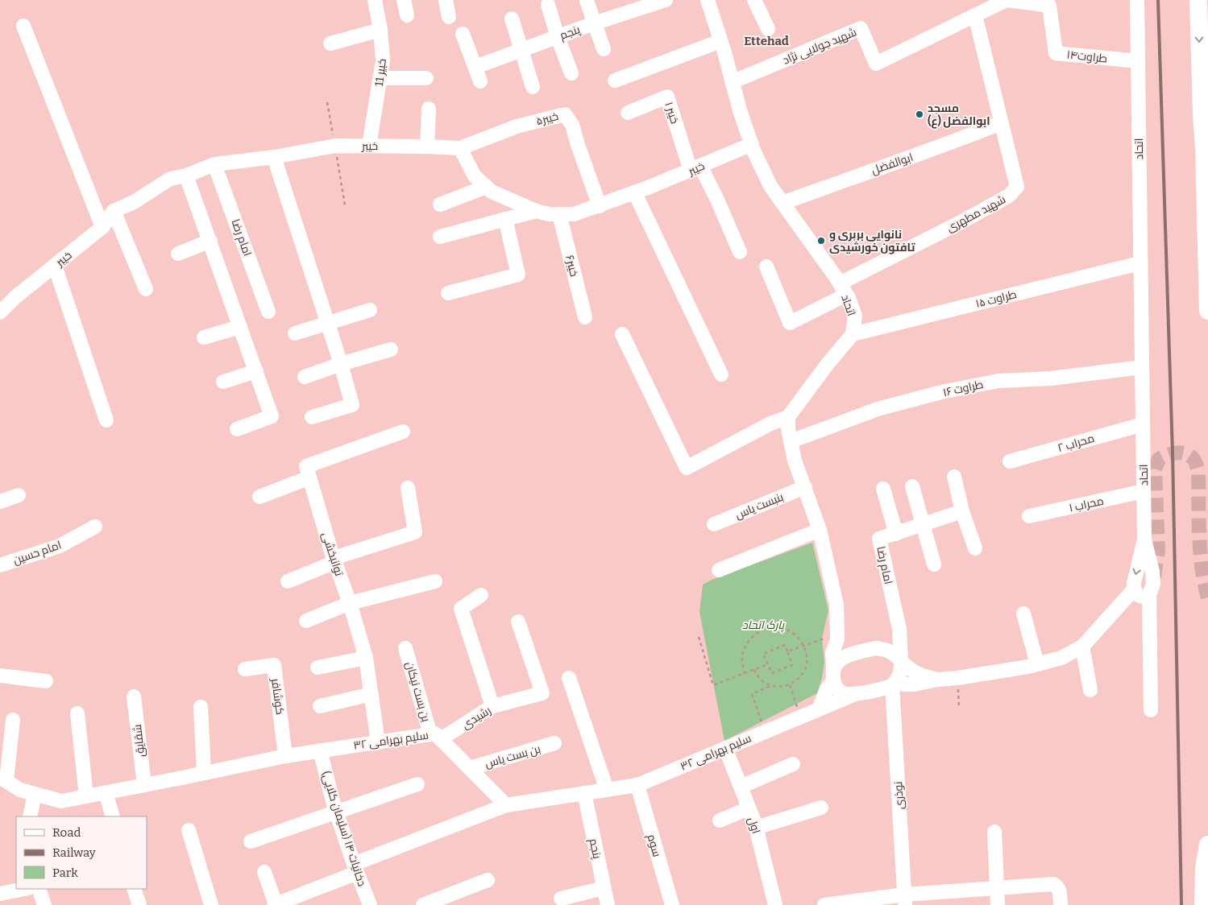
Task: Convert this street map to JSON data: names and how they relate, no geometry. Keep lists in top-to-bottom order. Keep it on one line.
{"streets":{"street":["پنجم","شهید جولایی نژاد","طراوت۱۴","خبیر 11","خیبر ۱","خیبر۵","خیبر","اتحاد","ابوالفضل","شهید مطهری","امام رضا","خیبر۶","طراوت ۱۵","طراوت ۱۶","محراب ۲","محراب ۱","بنبست یاس","امام حسین","توانبخشی","بن بست نیکان","کوشافر","رشیدی","سلیم بهرامی ۳۲","شقایق","بن بست یاس","نوذری","اول","دخانیات ۱۴ (سلیمان کلایی)","سوم"]},"crossings":[["پنجم","سلیم بهرامی ۳۲"],["شهید جولایی نژاد","طراوت۱۴"],["شهید جولایی نژاد","اتحاد"],["شهید جولایی نژاد","شهید مطهری"],["طراوت۱۴","اتحاد"],["طراوت۱۴","شهید مطهری"],["خبیر 11","خیبر"],["خیبر ۱","خیبر"],["خیبر۵","خیبر"],["خیبر","اتحاد"],["خیبر","امام رضا"],["خیبر","خیبر۶"],["اتحاد","ابوالفضل"],["اتحاد","شهید مطهری"],["اتحاد","طراوت ۱۵"],["اتحاد","طراوت ۱۶"],["اتحاد","محراب ۲"],["اتحاد","محراب ۱"],["ابوالفضل","شهید مطهری"],["امام رضا","سلیم بهرامی ۳۲"],["امام رضا","نوذری"],["توانبخشی","سلیم بهرامی ۳۲"],["بن بست نیکان","رشیدی"],["بن بست نیکان","سلیم بهرامی ۳۲"],["کوشافر","سلیم بهرامی ۳۲"],["رشیدی","سلیم بهرامی ۳۲"],["سلیم بهرامی ۳۲","شقایق"],["سلیم بهرامی ۳۲","بن بست یاس"],["سلیم بهرامی ۳۲","نوذری"],["سلیم بهرامی ۳۲","اول"],["سلیم بهرامی ۳۲","دخانیات ۱۴ (سلیمان کلایی)"],["سلیم بهرامی ۳۲","سوم"]],"districts":["Ettehad"],"parks":["پارک اتحاد"],"places":["مسجد ابوالفضل (ع)","نانوایی بربری و تافتون خورشیدی"],"legend":["Road","Railway","Park"]}
